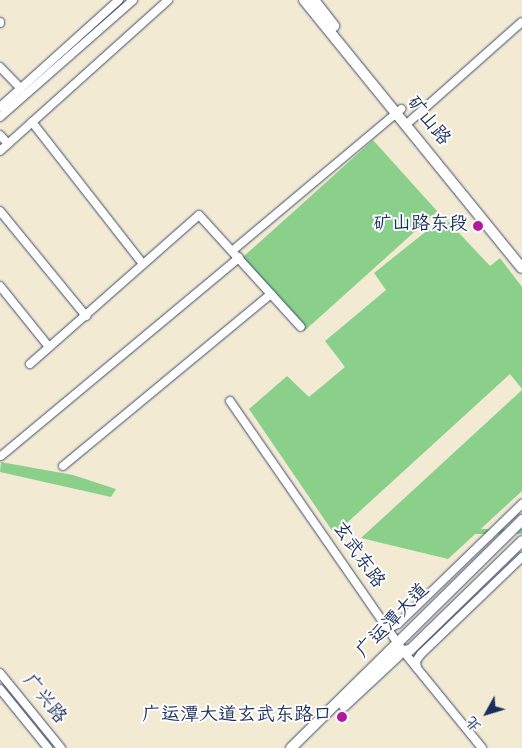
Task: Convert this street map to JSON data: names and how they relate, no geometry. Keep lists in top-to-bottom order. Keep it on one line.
{"streets":{"main road":["矿山路","广运潭大道"],"street":["玄武东路","广兴路"]},"crossings":[["玄武东路","广运潭大道"]],"places":["矿山路东段","广运潭大道玄武东路口"],"north":"bottom left"}
